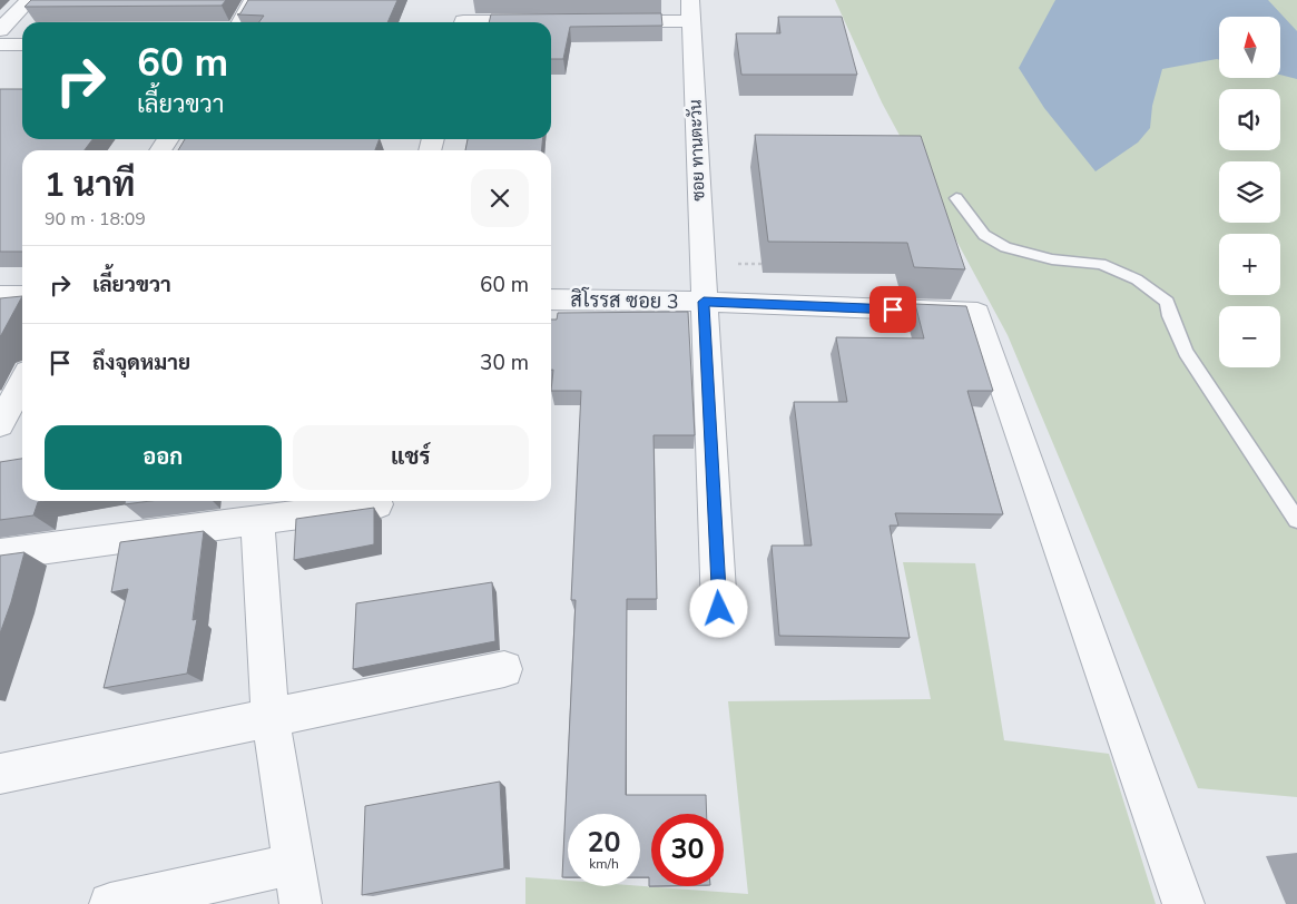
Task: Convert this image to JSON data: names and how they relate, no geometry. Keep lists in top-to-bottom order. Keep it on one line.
{"streets":{"street":["ซอย ทานตะวัน","สิโรรส ซอย 3"]},"crossings":[["ซอย ทานตะวัน","สิโรรส ซอย 3"]],"north":"top","page":{"map_buttons":["+","−"],"turn":["60 m","เลี้ยวขวา"],"heading":["1 นาที","90 m · 18:09"],"list":[{"name":"เลี้ยวขวา","value":"60 m"},{"name":"ถึงจุดหมาย","value":"30 m"}],"buttons":["ออก","แชร์"],"speed":"20 km/h","limit":"30"}}
